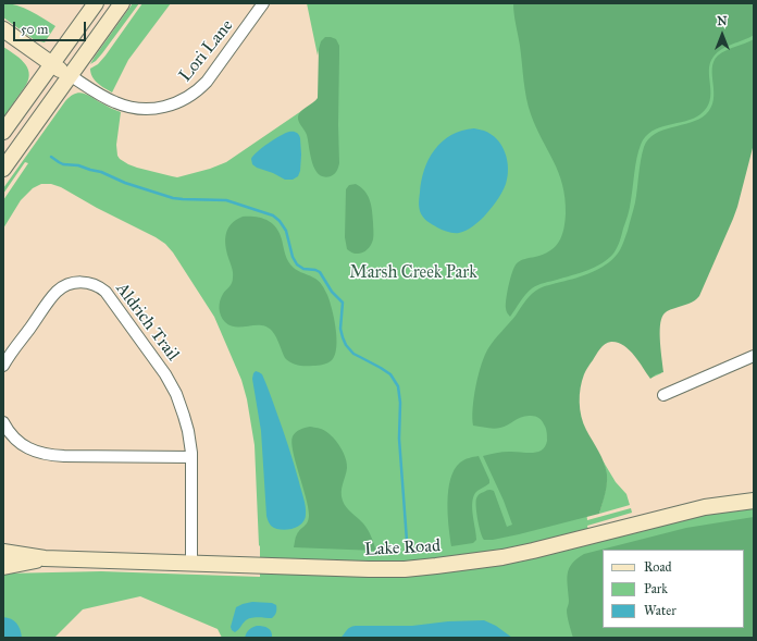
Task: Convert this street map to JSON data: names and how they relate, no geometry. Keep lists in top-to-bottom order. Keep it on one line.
{"streets":{"street":["Lori Lane","Aldrich Trail","Lake Road"]},"crossings":[["Aldrich Trail","Lake Road"]],"parks":["Marsh Creek Park"],"legend":["Road","Park","Water"],"scale_bar":"50 m","north":"top"}
